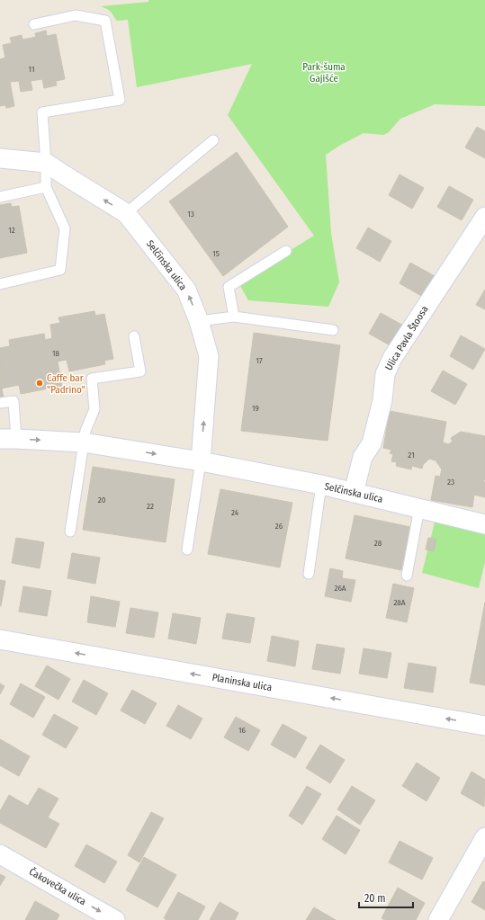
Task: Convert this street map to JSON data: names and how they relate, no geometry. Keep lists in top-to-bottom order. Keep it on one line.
{"streets":{"street":["Selčinska ulica","Ulica Pavla Štoosa","Planinska ulica","Čakovečka ulica"]},"crossings":[["Selčinska ulica","Ulica Pavla Štoosa"]],"one_way":["Planinska ulica","Čakovečka ulica"],"parks":["Park-šuma Gajišće"],"places":["Caffe bar \"Padrino\""],"house_numbers":["11","13","12","15","18","17","19","21","23","20","22","24","26","28","26A","28A","16"],"scale_bar":"20 m"}
